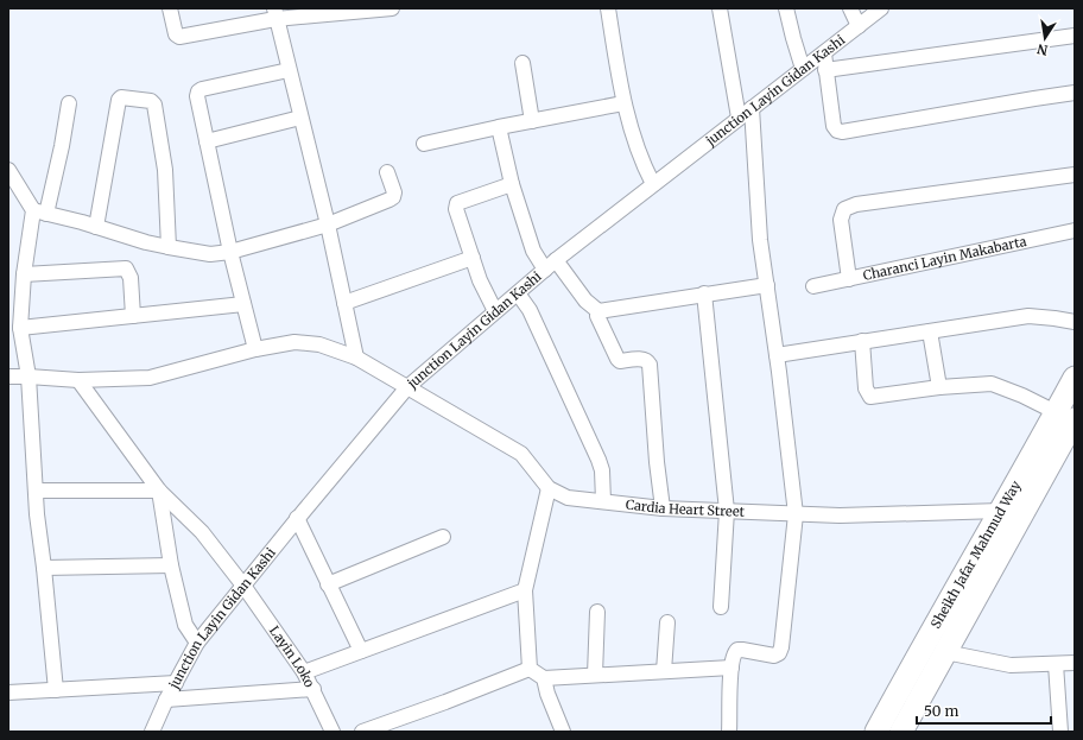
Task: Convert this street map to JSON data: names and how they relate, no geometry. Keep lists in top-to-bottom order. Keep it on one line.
{"streets":{"main road":["Sheikh Jafar Mahmud Way"],"street":["junction Layin Gidan Kashi","Charanci Layin Makabarta","Cardia Heart Street","Layin Loko"]},"crossings":[["junction Layin Gidan Kashi","Layin Loko"],["Cardia Heart Street","Sheikh Jafar Mahmud Way"]],"scale_bar":"50 m","north":"bottom"}
